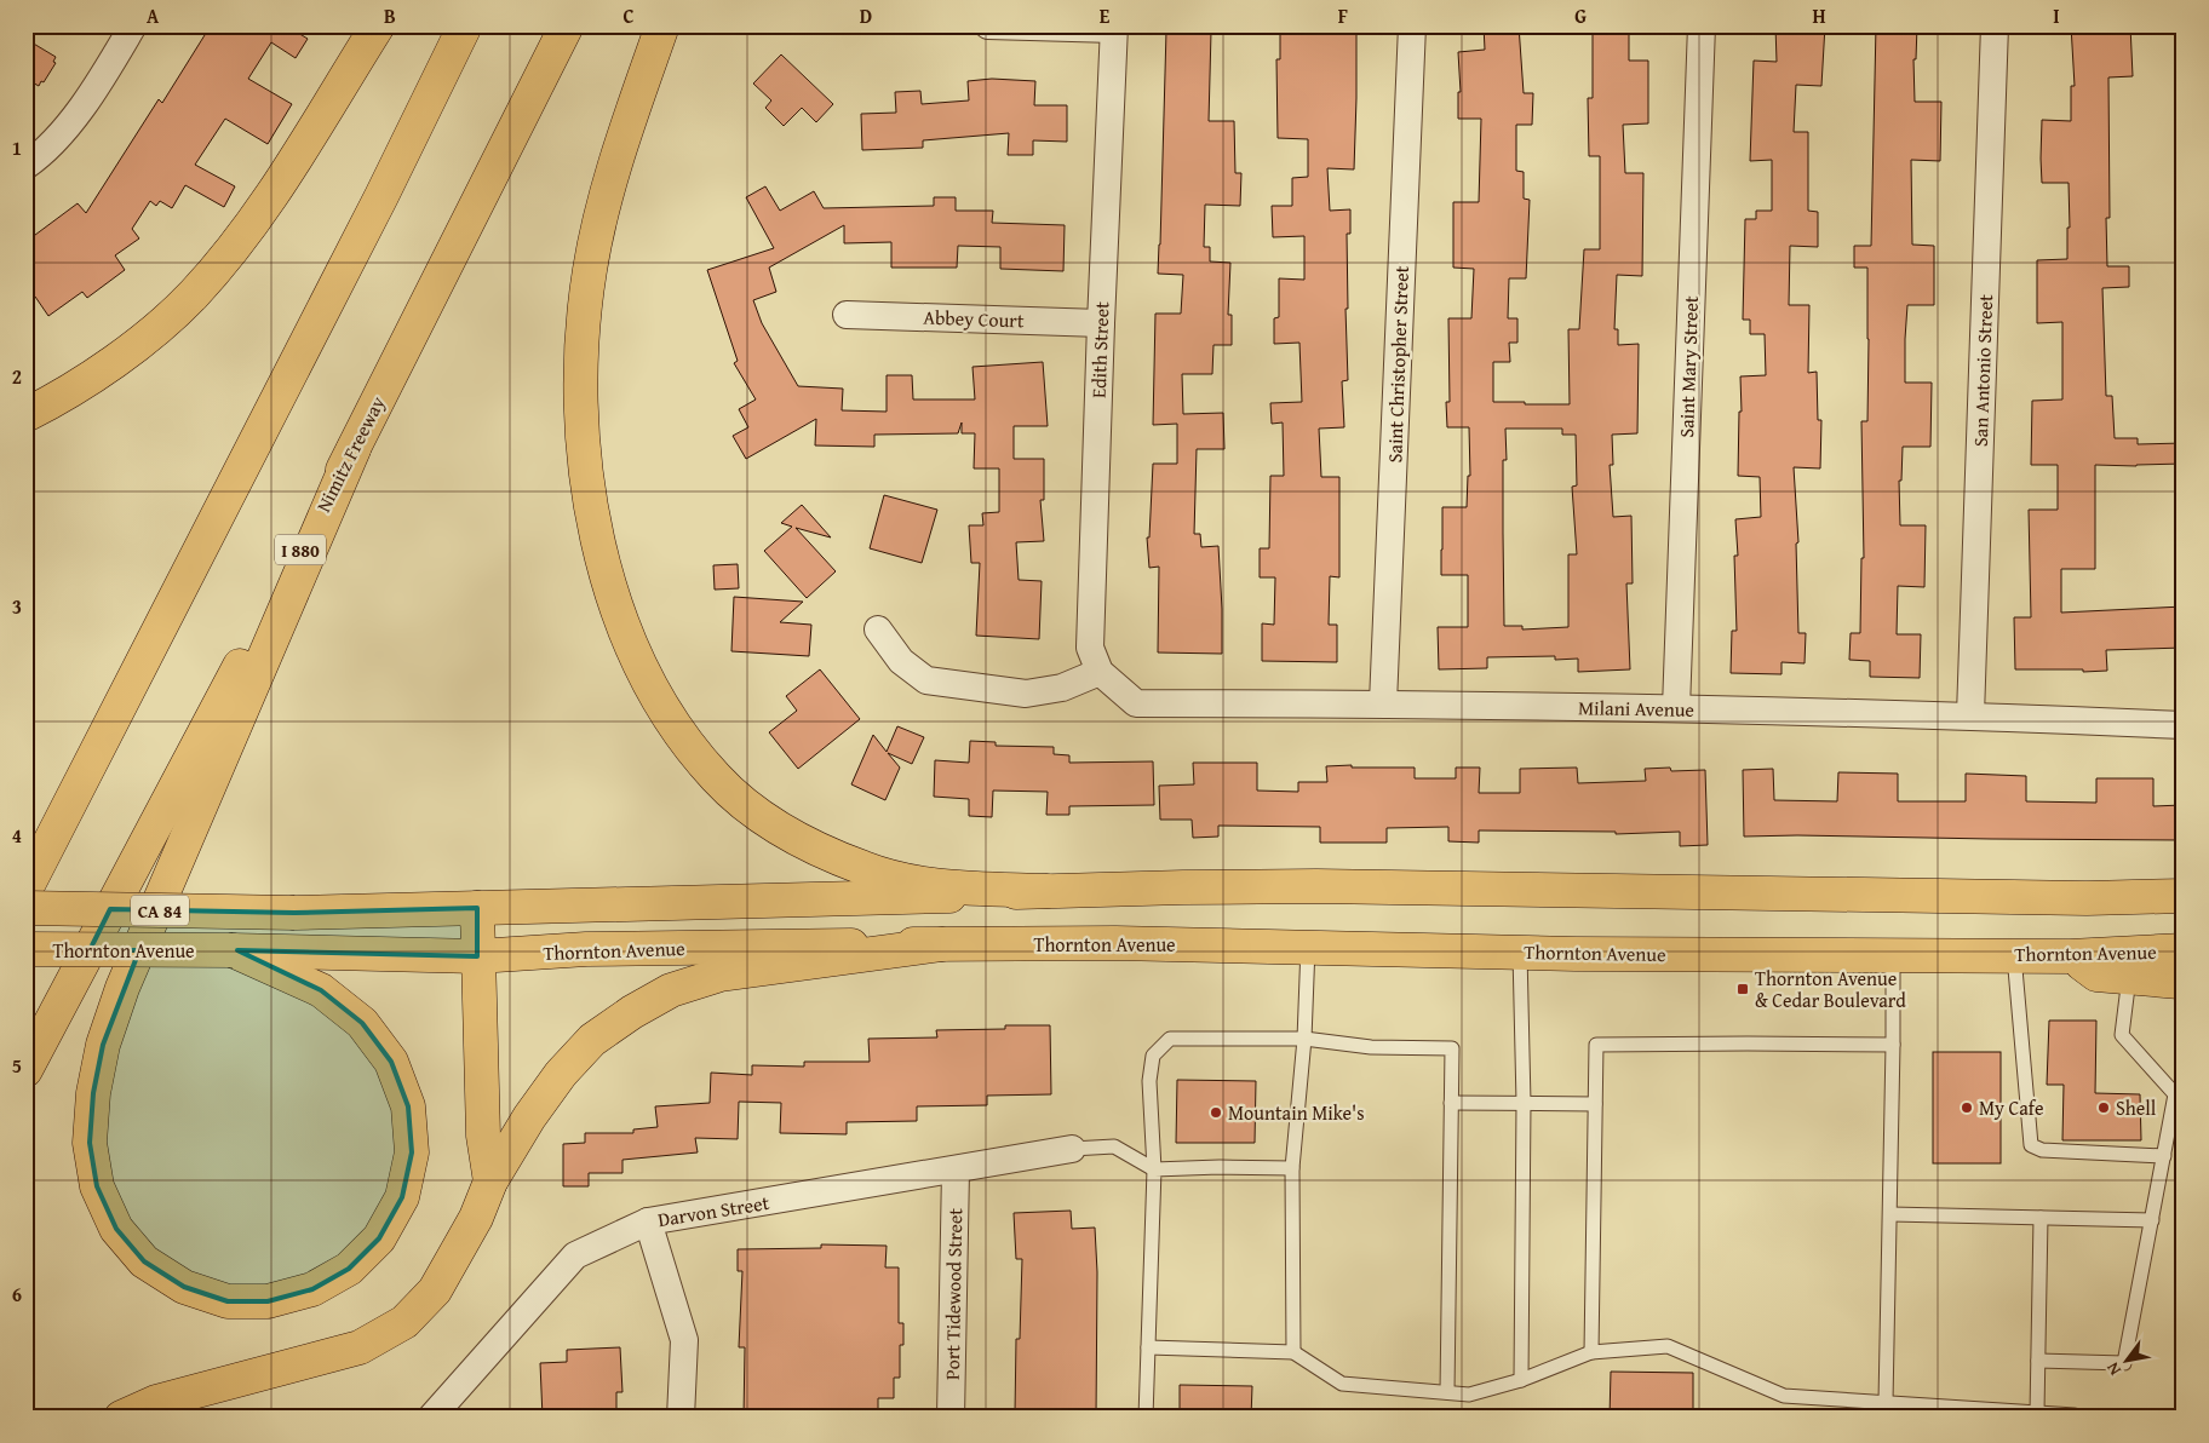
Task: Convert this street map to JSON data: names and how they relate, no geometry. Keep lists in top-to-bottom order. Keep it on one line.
{"streets":{"main road":["Nimitz Freeway","I 880","CA 84","Thornton Avenue"],"street":["Abbey Court","Edith Street","Saint Christopher Street","Saint Mary Street","San Antonio Street","Milani Avenue","Darvon Street","Port Tidewood Street"]},"crossings":[["Abbey Court","Edith Street"],["Edith Street","Milani Avenue"],["Saint Christopher Street","Milani Avenue"],["Saint Mary Street","Milani Avenue"],["San Antonio Street","Milani Avenue"],["Darvon Street","Port Tidewood Street"]],"places":{"transit":["Thornton Avenue & Cedar Boulevard"],"other":["My Cafe","Shell","Mountain Mike's"]},"north":"bottom left","grid":{"columns":["A","B","C","D","E","F","G","H","I"],"rows":["1","2","3","4","5","6"]}}
